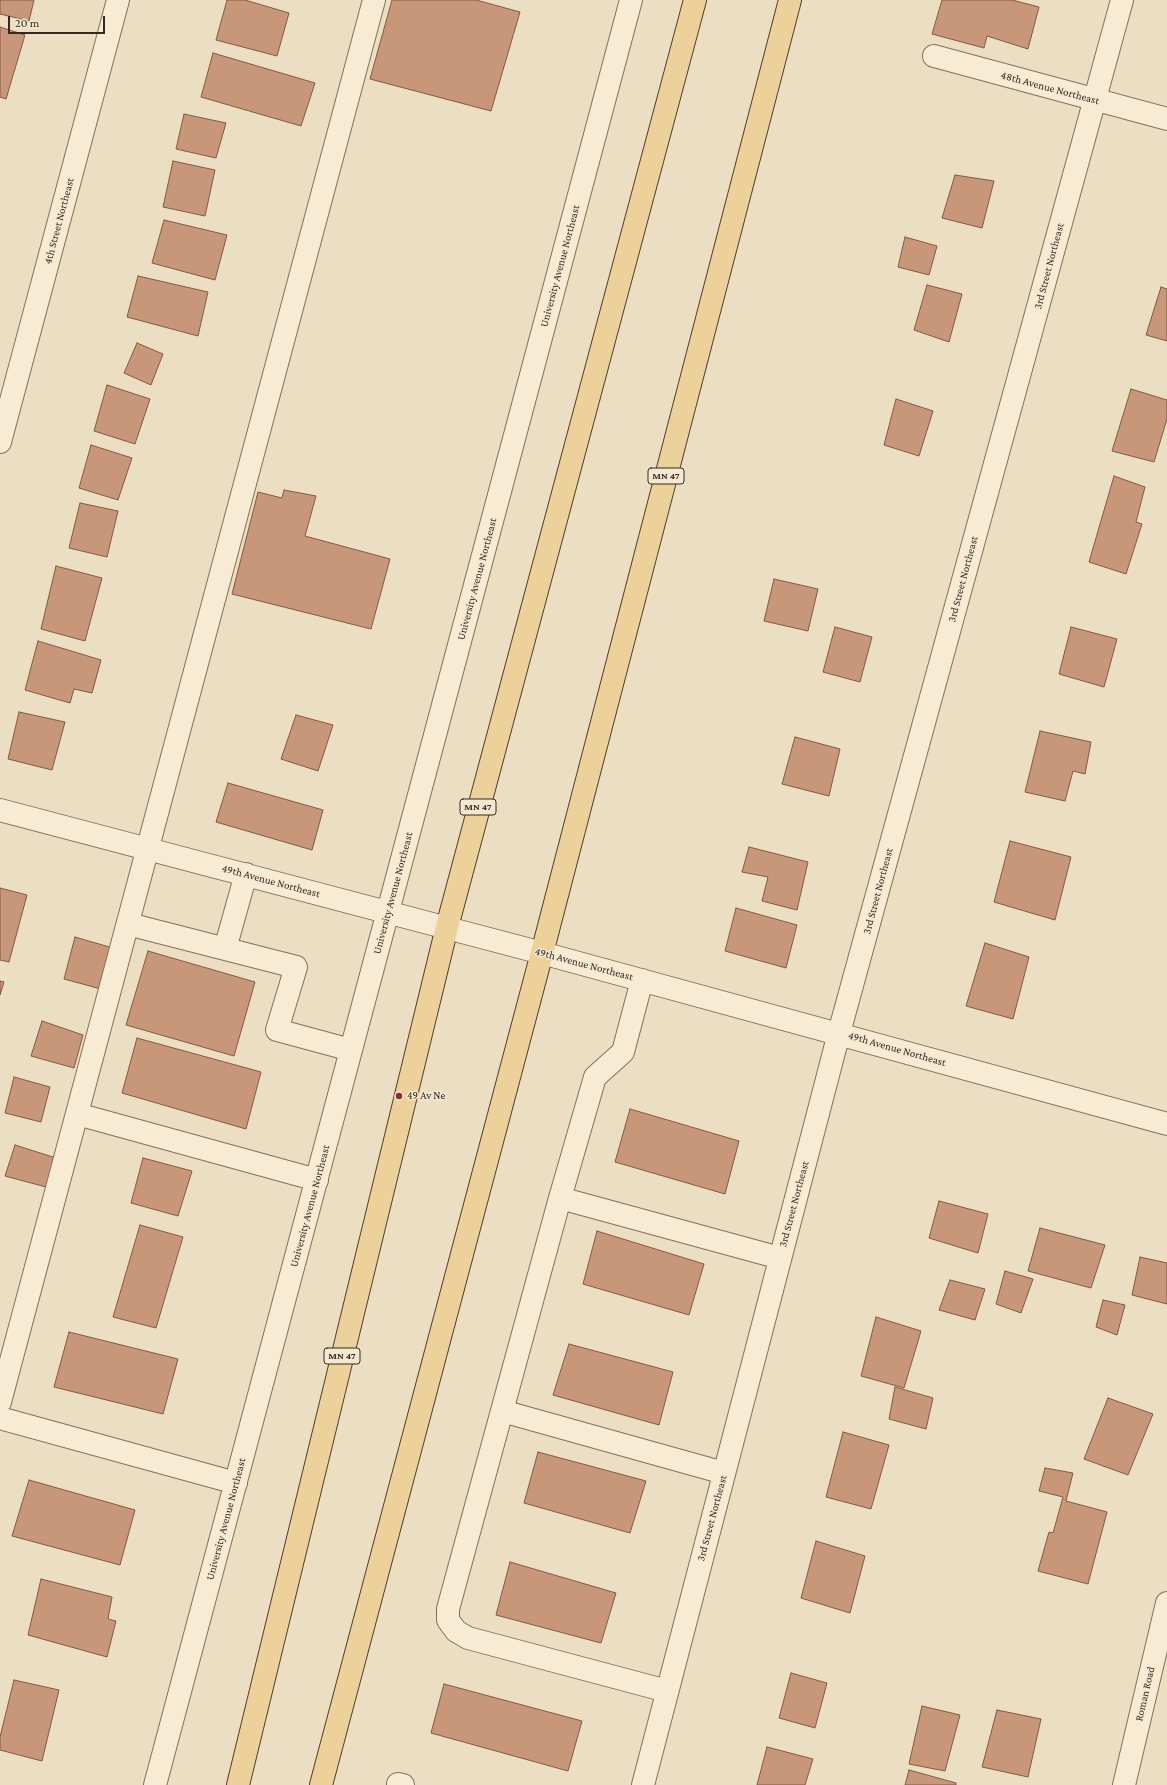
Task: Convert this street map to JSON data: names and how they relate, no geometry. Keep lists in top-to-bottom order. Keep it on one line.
{"streets":{"main road":["MN 47"],"street":["48th Avenue Northeast","4th Street Northeast","University Avenue Northeast","3rd Street Northeast","49th Avenue Northeast","Roman Road"]},"crossings":[["48th Avenue Northeast","3rd Street Northeast"],["University Avenue Northeast","49th Avenue Northeast"],["3rd Street Northeast","49th Avenue Northeast"],["MN 47","49th Avenue Northeast"]],"places":["49 Av Ne"],"scale_bar":"20 m"}
